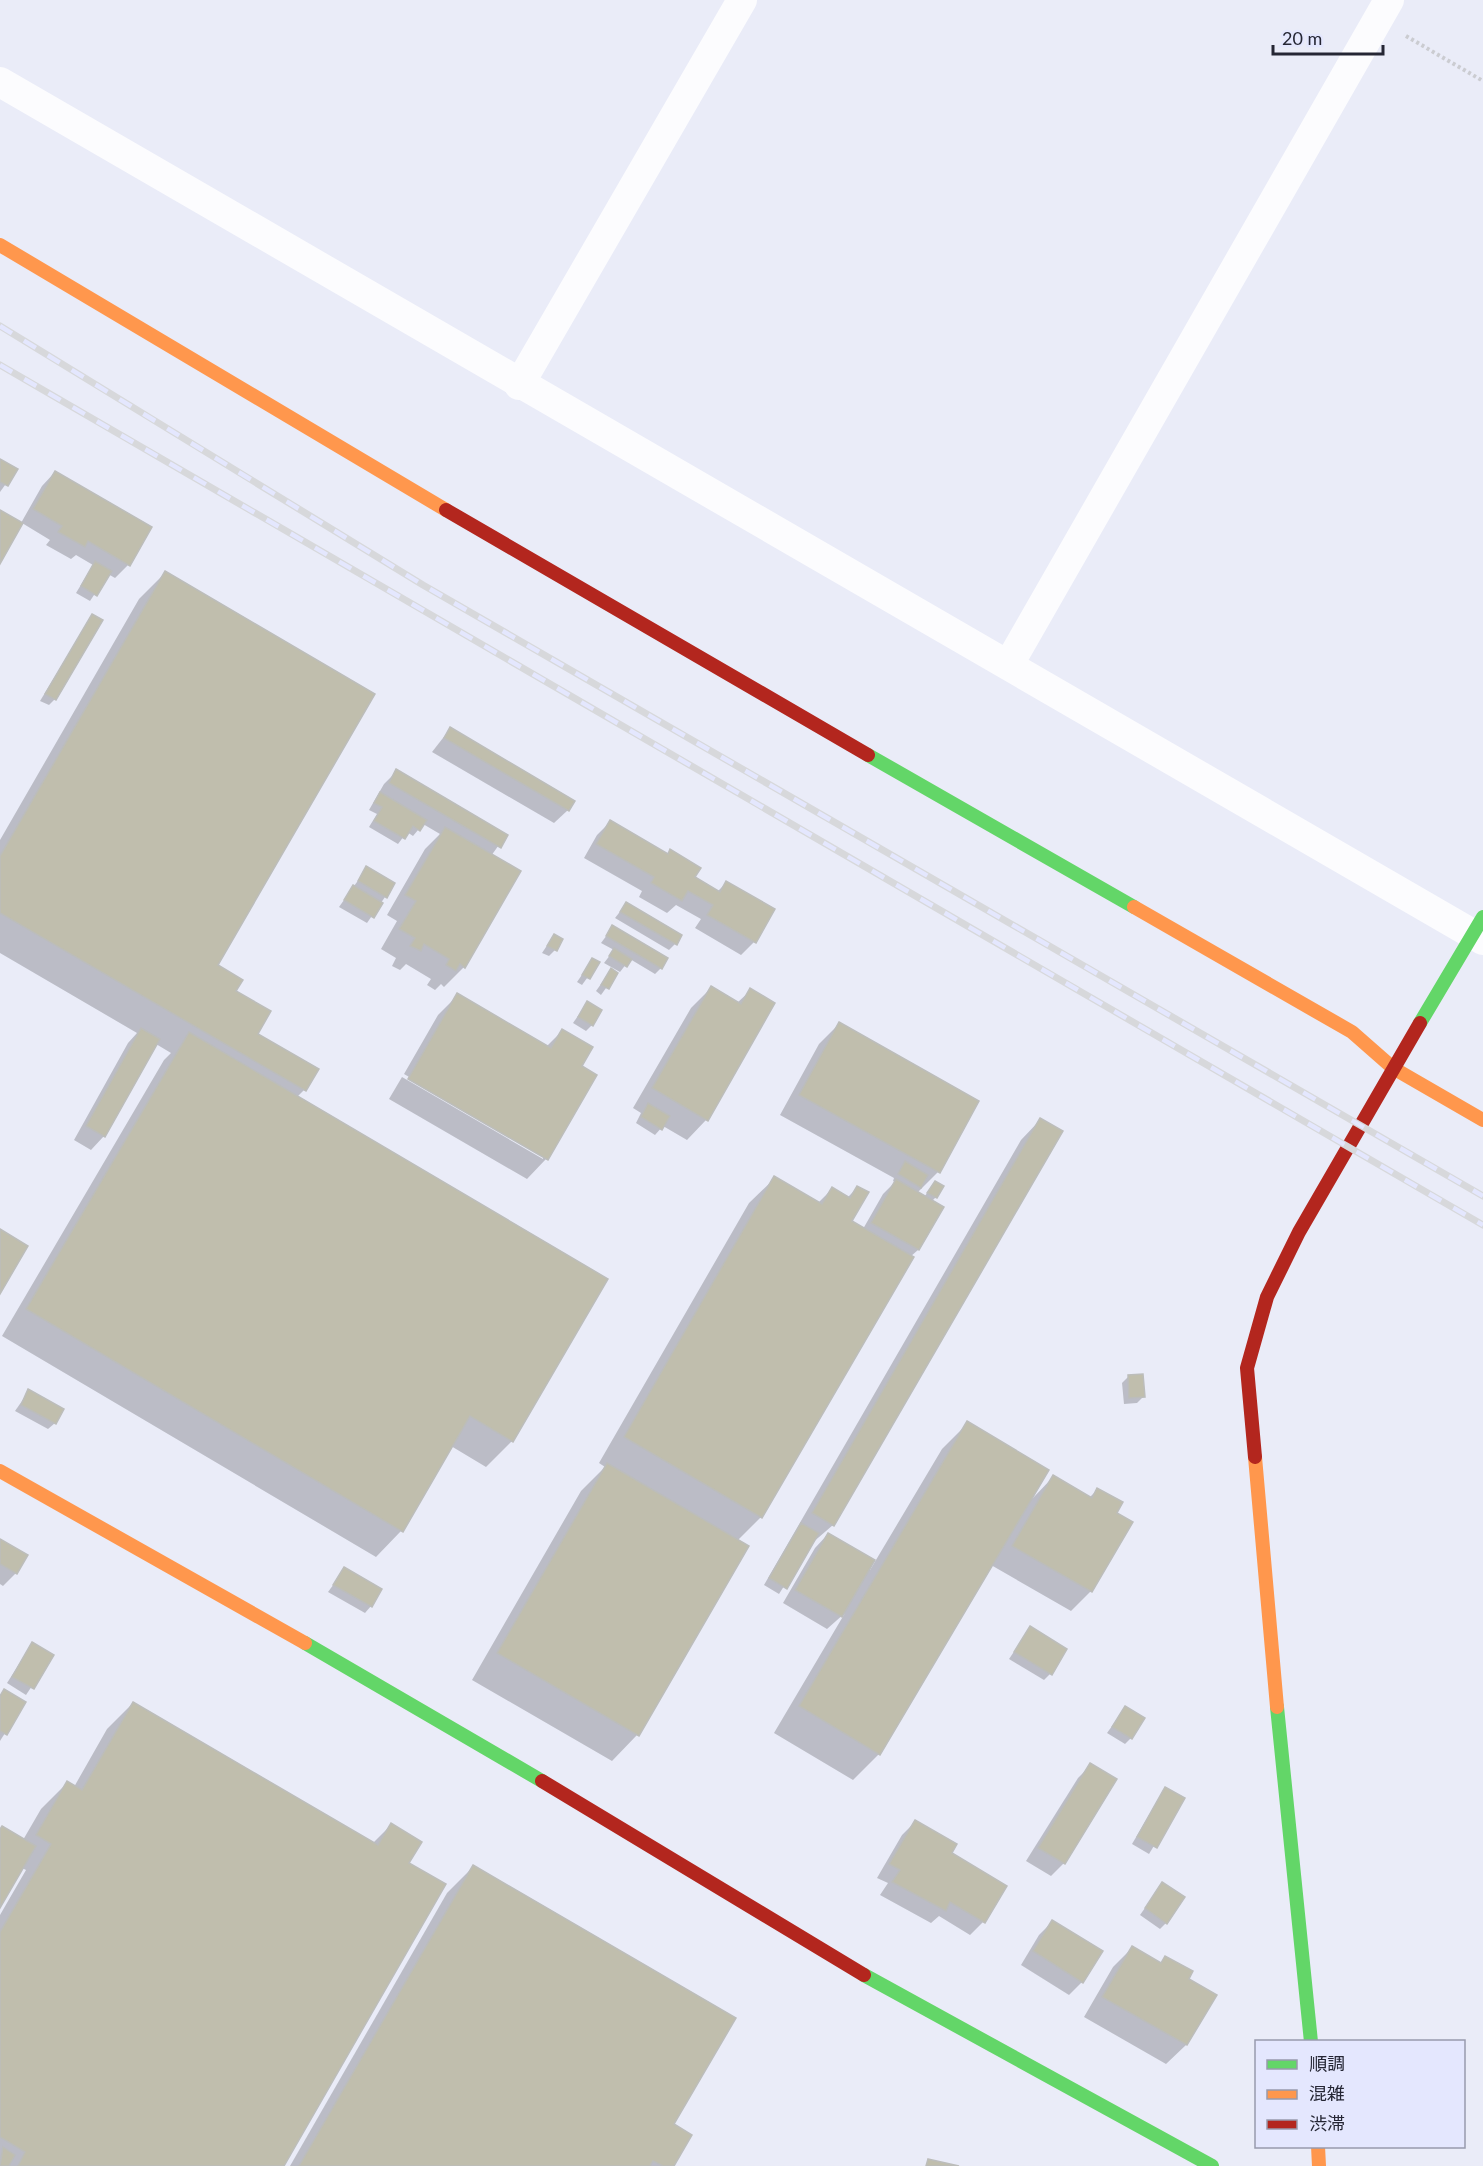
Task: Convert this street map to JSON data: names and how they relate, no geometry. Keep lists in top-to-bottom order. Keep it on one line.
{"legend":["順調","混雑","渋滞"],"scale_bar":"20 m"}
